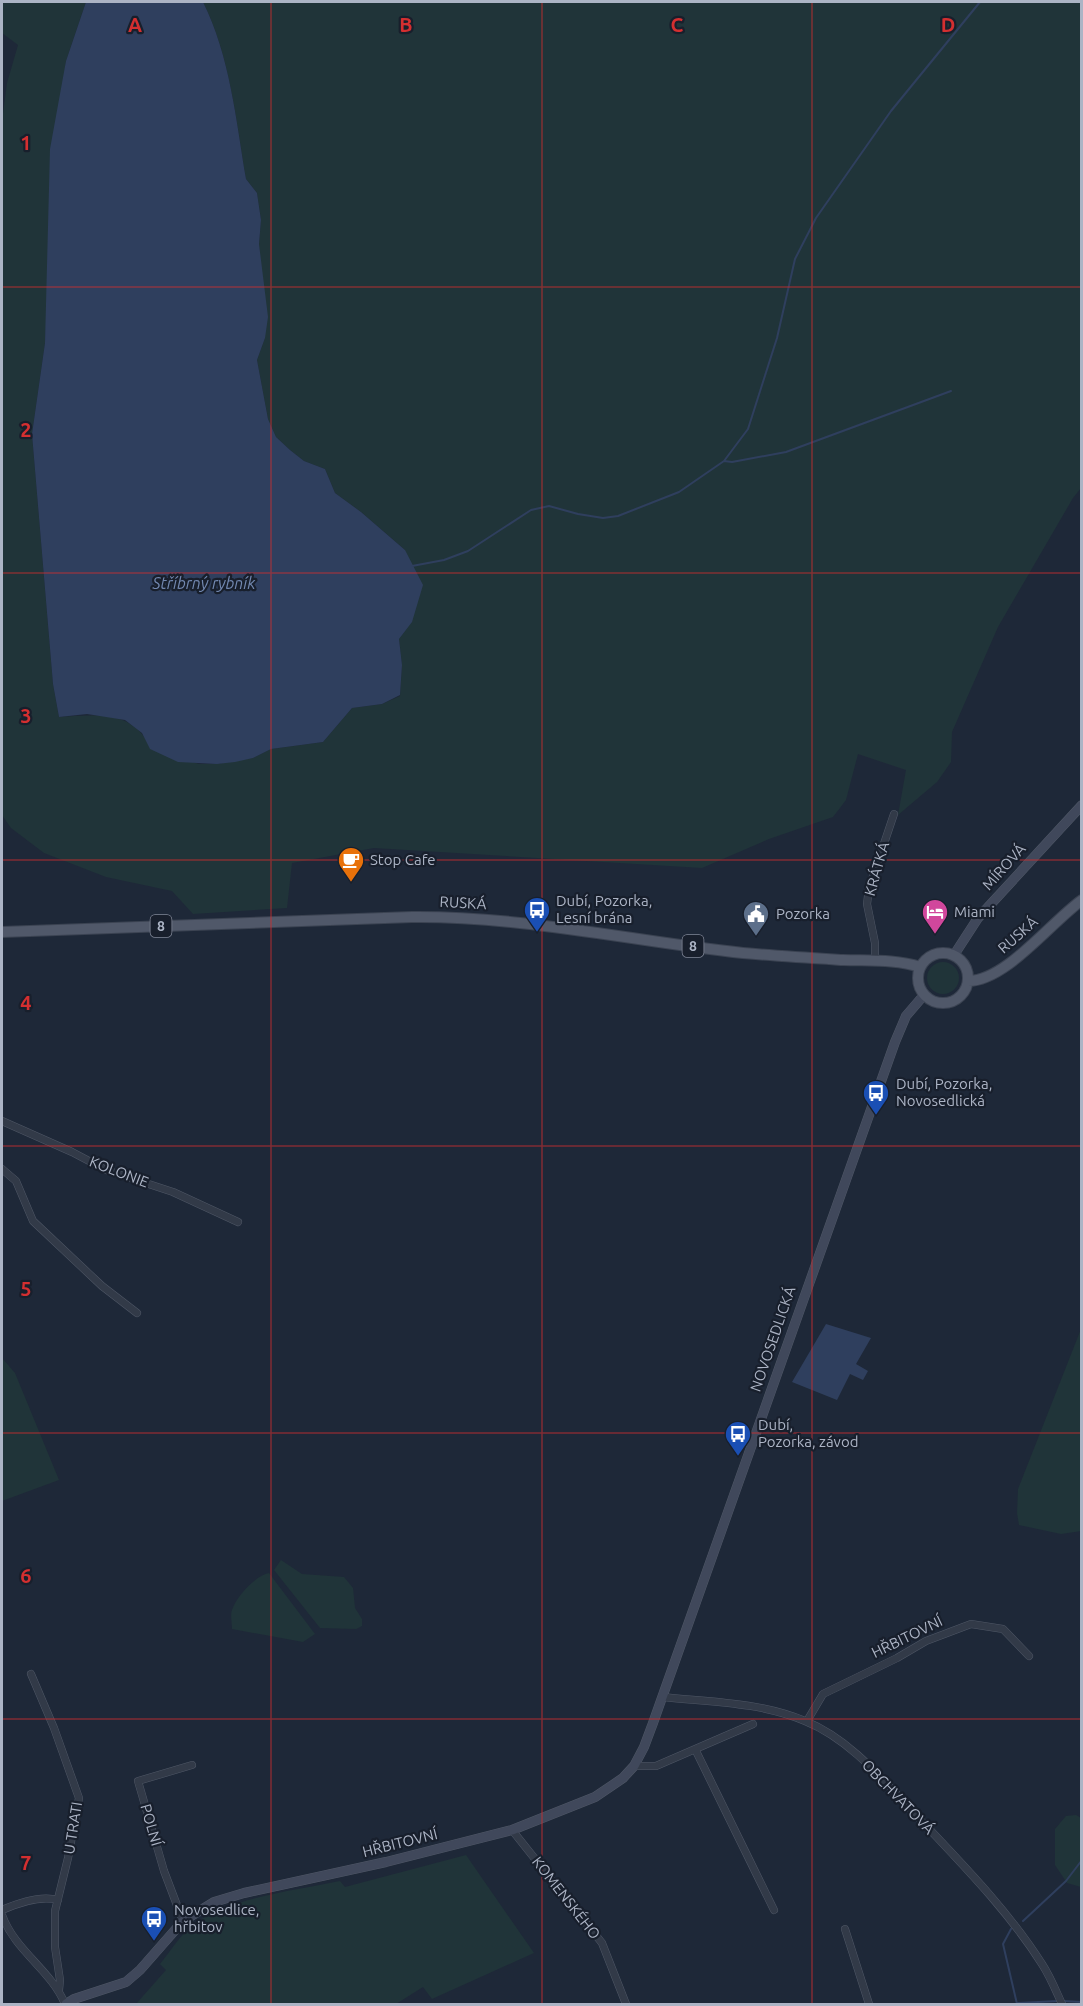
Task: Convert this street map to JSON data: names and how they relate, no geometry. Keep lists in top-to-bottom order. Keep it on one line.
{"streets":{"main road":["RUSKÁ","8"],"street":["MÍROVÁ","KRÁTKÁ","KOLONIE","NOVOSEDLICKÁ","HŘBITOVNÍ","OBCHVATOVÁ","POLNÍ","U TRATI","KOMENSKÉHO"]},"crossings":[["MÍROVÁ","RUSKÁ"],["MÍROVÁ","NOVOSEDLICKÁ"],["KRÁTKÁ","RUSKÁ"],["RUSKÁ","NOVOSEDLICKÁ"],["NOVOSEDLICKÁ","HŘBITOVNÍ"],["NOVOSEDLICKÁ","OBCHVATOVÁ"],["HŘBITOVNÍ","OBCHVATOVÁ"],["HŘBITOVNÍ","POLNÍ"],["HŘBITOVNÍ","KOMENSKÉHO"]],"water":["Stříbrný rybník"],"places":{"cafe":["Stop Cafe"],"bus stop":["Dubí, Pozorka, Lesní brána","Dubí, Pozorka, Novosedlická","Dubí, Pozorka, závod","Novosedlice, hřbitov"],"hotel":["Miami"],"public building":["Pozorka"]},"grid":{"columns":["A","B","C","D"],"rows":["1","2","3","4","5","6","7"]}}
